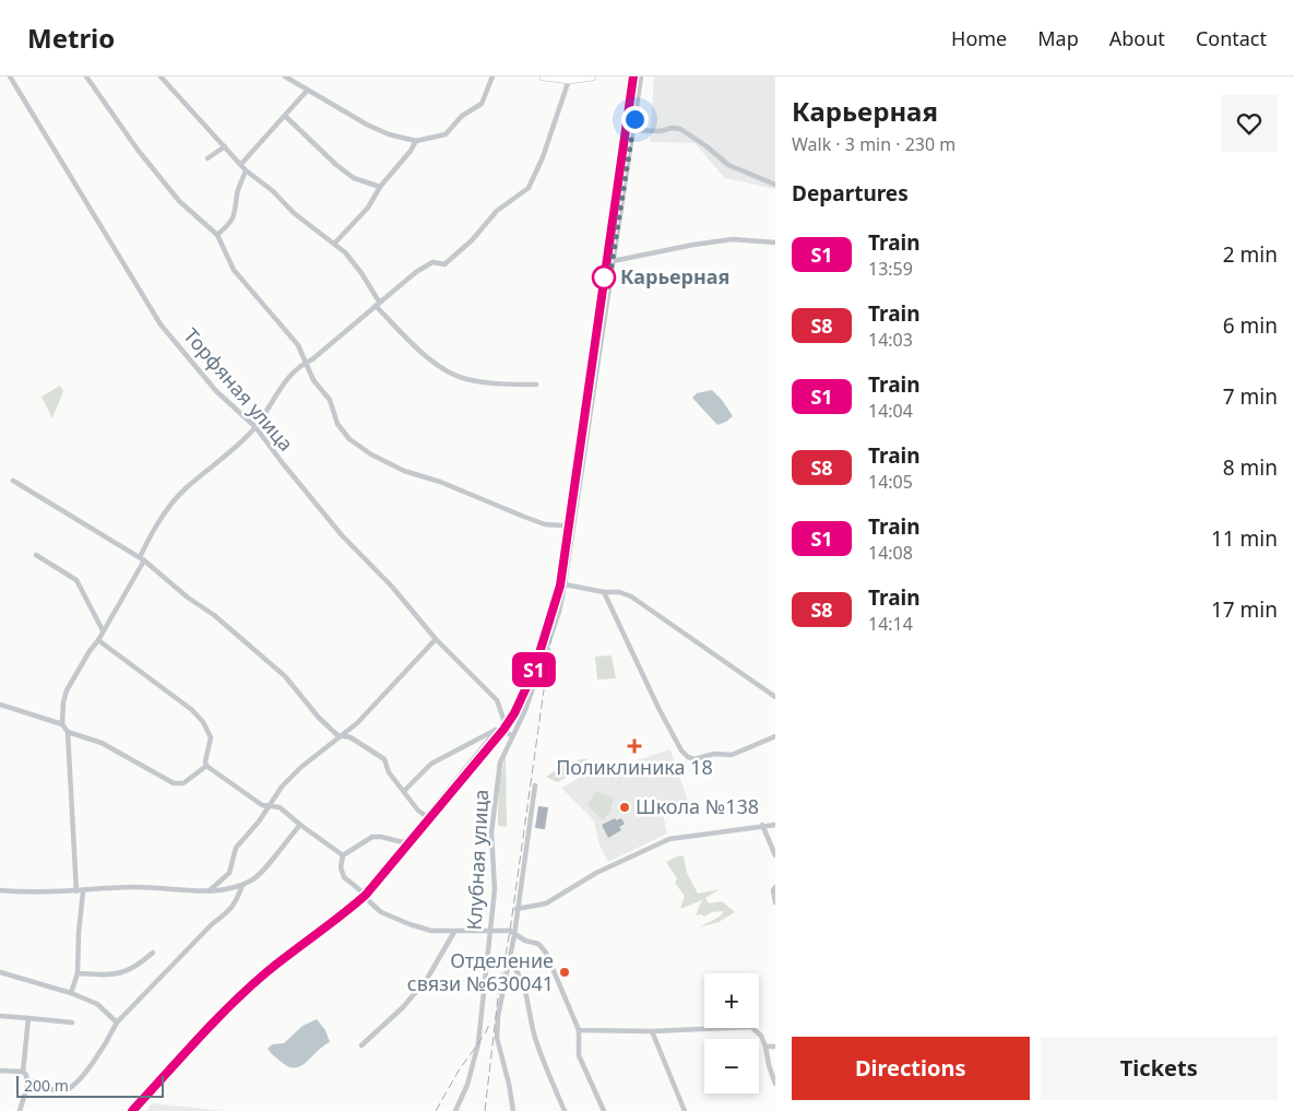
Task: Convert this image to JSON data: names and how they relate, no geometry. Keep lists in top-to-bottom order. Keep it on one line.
{"streets":{"street":["Торфяная улица","Клубная улица"]},"places":{"other":["Карьерная","Школа №138","Отделение связи №630041"],"health":["Поликлиника 18"]},"scale_bar":"200 m","page":{"header":"Metrio","nav":["Home","Map","About","Contact"],"on_map":"S1","heading":[["Карьерная","Walk · 3 min · 230 m"],"Departures"],"list":[{"mark":"S1","name":"Train","note":"13:59","value":"2 min"},{"mark":"S8","name":"Train","note":"14:03","value":"6 min"},{"mark":"S1","name":"Train","note":"14:04","value":"7 min"},{"mark":"S8","name":"Train","note":"14:05","value":"8 min"},{"mark":"S1","name":"Train","note":"14:08","value":"11 min"},{"mark":"S8","name":"Train","note":"14:14","value":"17 min"}],"map_buttons":["+","−"],"buttons":["Directions","Tickets"],"scale":"200 m"}}
